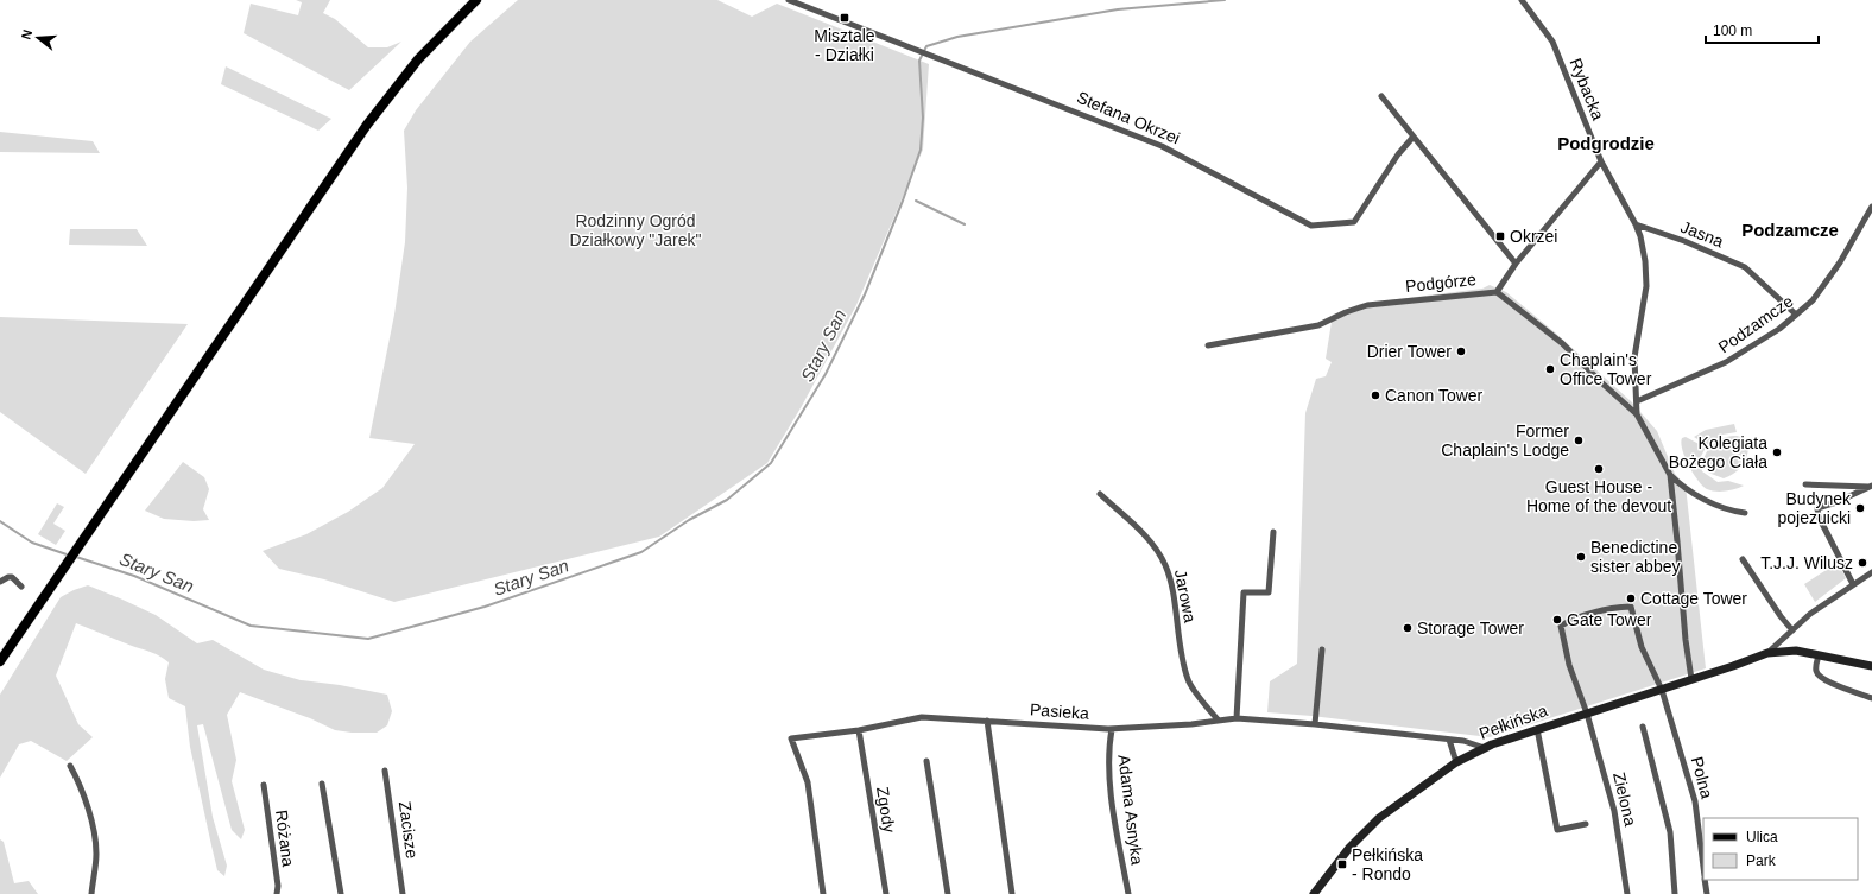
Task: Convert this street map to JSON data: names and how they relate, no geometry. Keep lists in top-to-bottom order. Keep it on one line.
{"streets":{"street":["Rybacka","Stefana Okrzei","Jasna","Podgórze","Podzamcze","Jarowa","Pasieka","Pełkińska","Polna","Zielona","Zgody","Adama Asnyka","Zacisze","Różana"]},"crossings":[["Rybacka","Jasna"],["Rybacka","Podgórze"],["Rybacka","Podzamcze"],["Jasna","Podzamcze"],["Jarowa","Pasieka"],["Pasieka","Pełkińska"],["Pasieka","Zgody"],["Pasieka","Adama Asnyka"],["Pełkińska","Polna"],["Pełkińska","Zielona"],["Polna","Zielona"]],"districts":["Podgrodzie","Podzamcze"],"water":["Stary San"],"parks":["Rodzinny Ogród Działkowy \"Jarek\""],"places":{"transit":["Misztale - Działki","Okrzei","Pełkińska - Rondo"],"other":["Drier Tower","Chaplain's Office Tower","Canon Tower","Former Chaplain's Lodge","Kolegiata Bożego Ciała","Guest House - Home of the devout","Budynek pojezuicki","Benedictine sister abbey","T.J.J. Wilusz","Cottage Tower","Gate Tower","Storage Tower"]},"legend":["Ulica","Park"],"scale_bar":"100 m","north":"left"}
